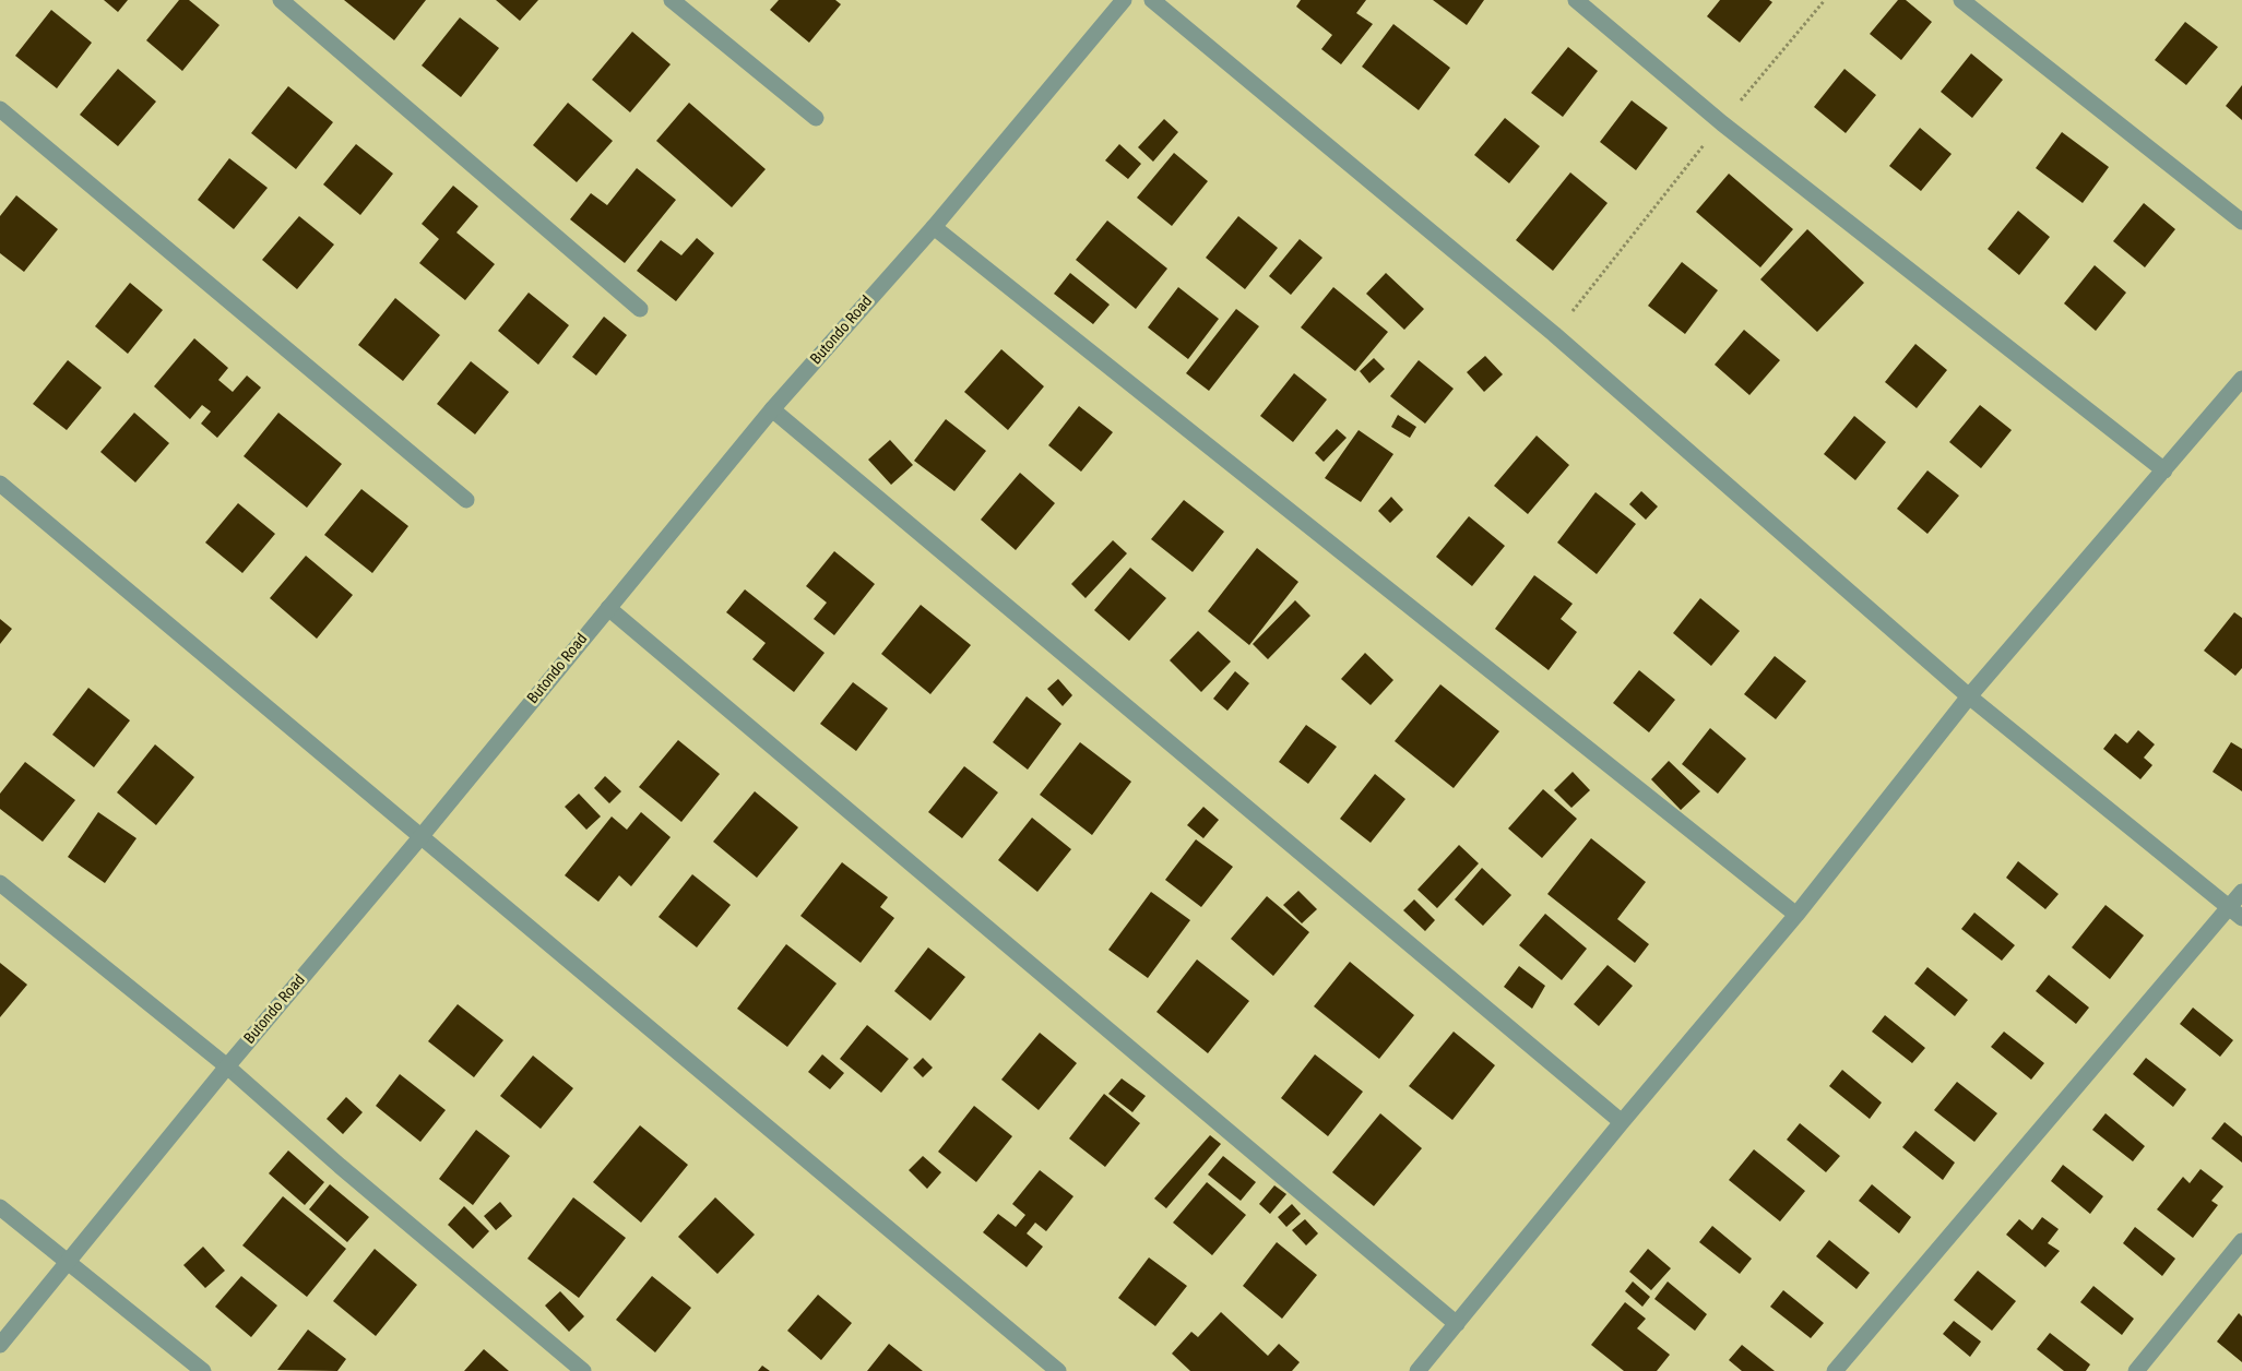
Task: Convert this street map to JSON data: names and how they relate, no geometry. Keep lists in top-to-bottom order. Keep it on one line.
{"streets":{"street":["Butondo Road"]}}
